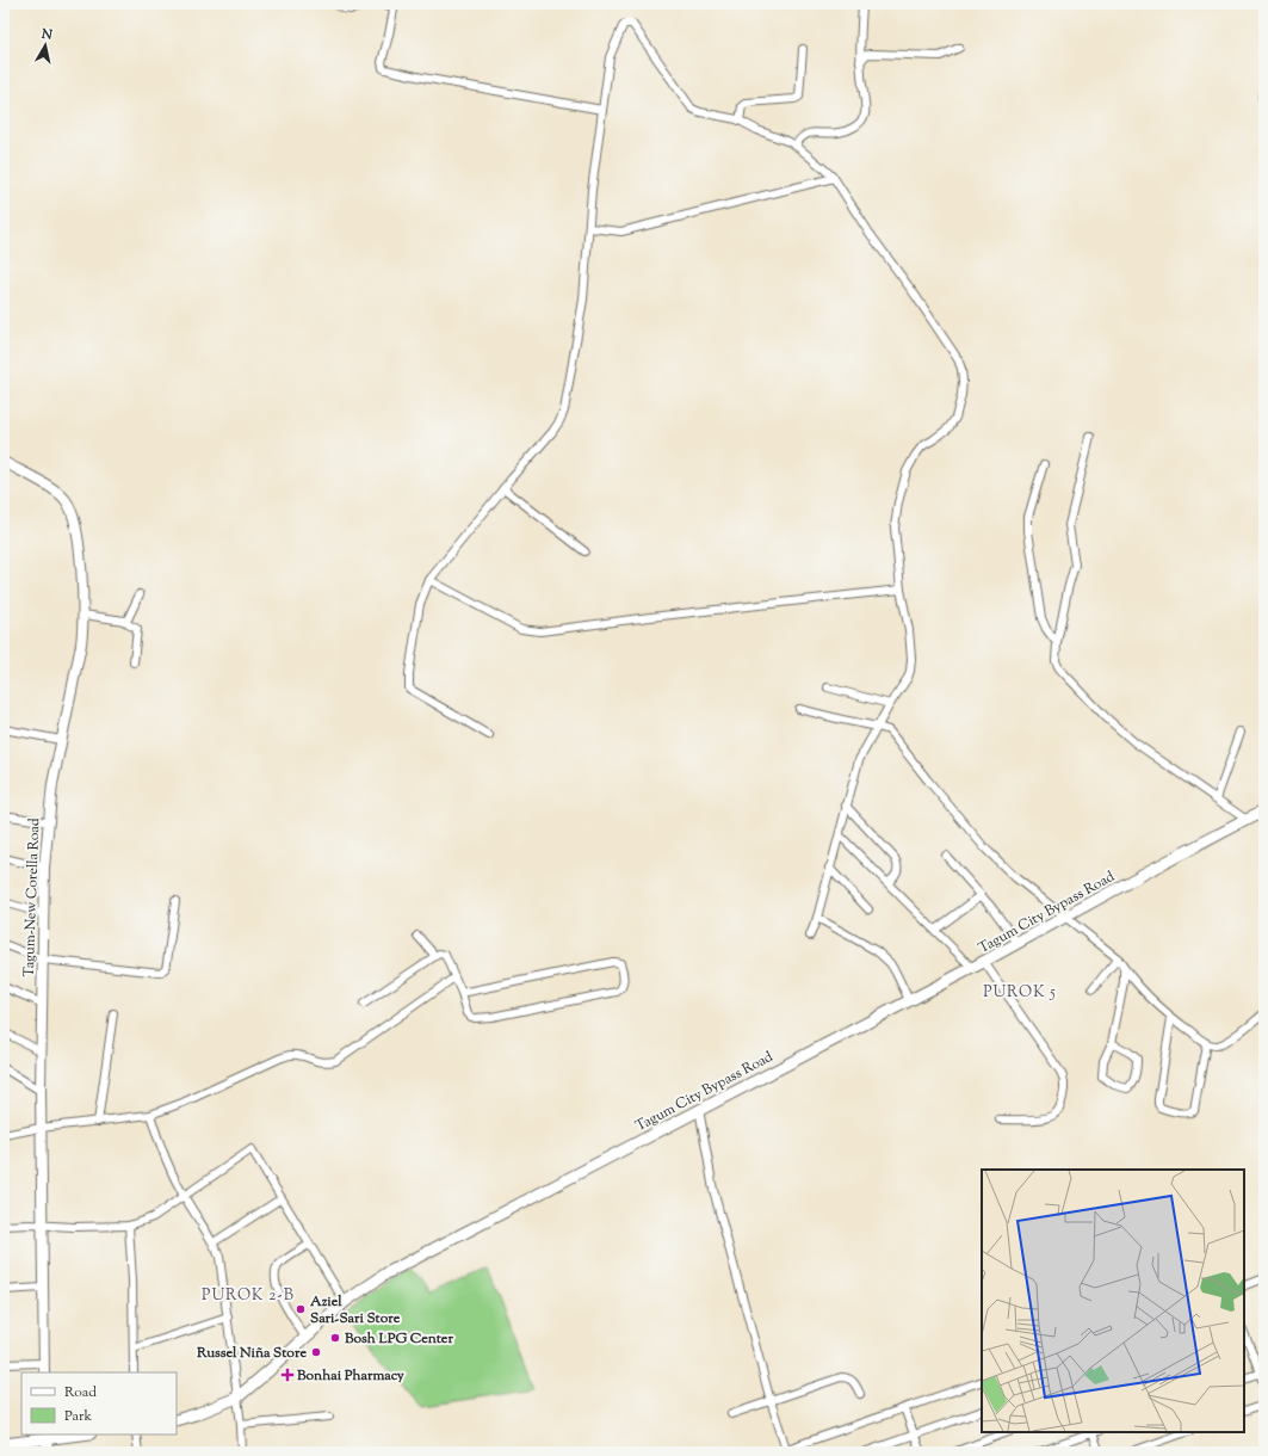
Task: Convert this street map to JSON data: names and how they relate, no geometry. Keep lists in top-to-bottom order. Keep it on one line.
{"streets":{"main road":["Tagum-New Corella Road","Tagum City Bypass Road"]},"districts":["PUROK 5","PUROK 2-B"],"places":{"other":["Aziel Sari-Sari Store","Bosh LPG Center","Russel Niña Store"],"health":["Bonhai Pharmacy"]},"legend":["Road","Park"],"north":"top"}
